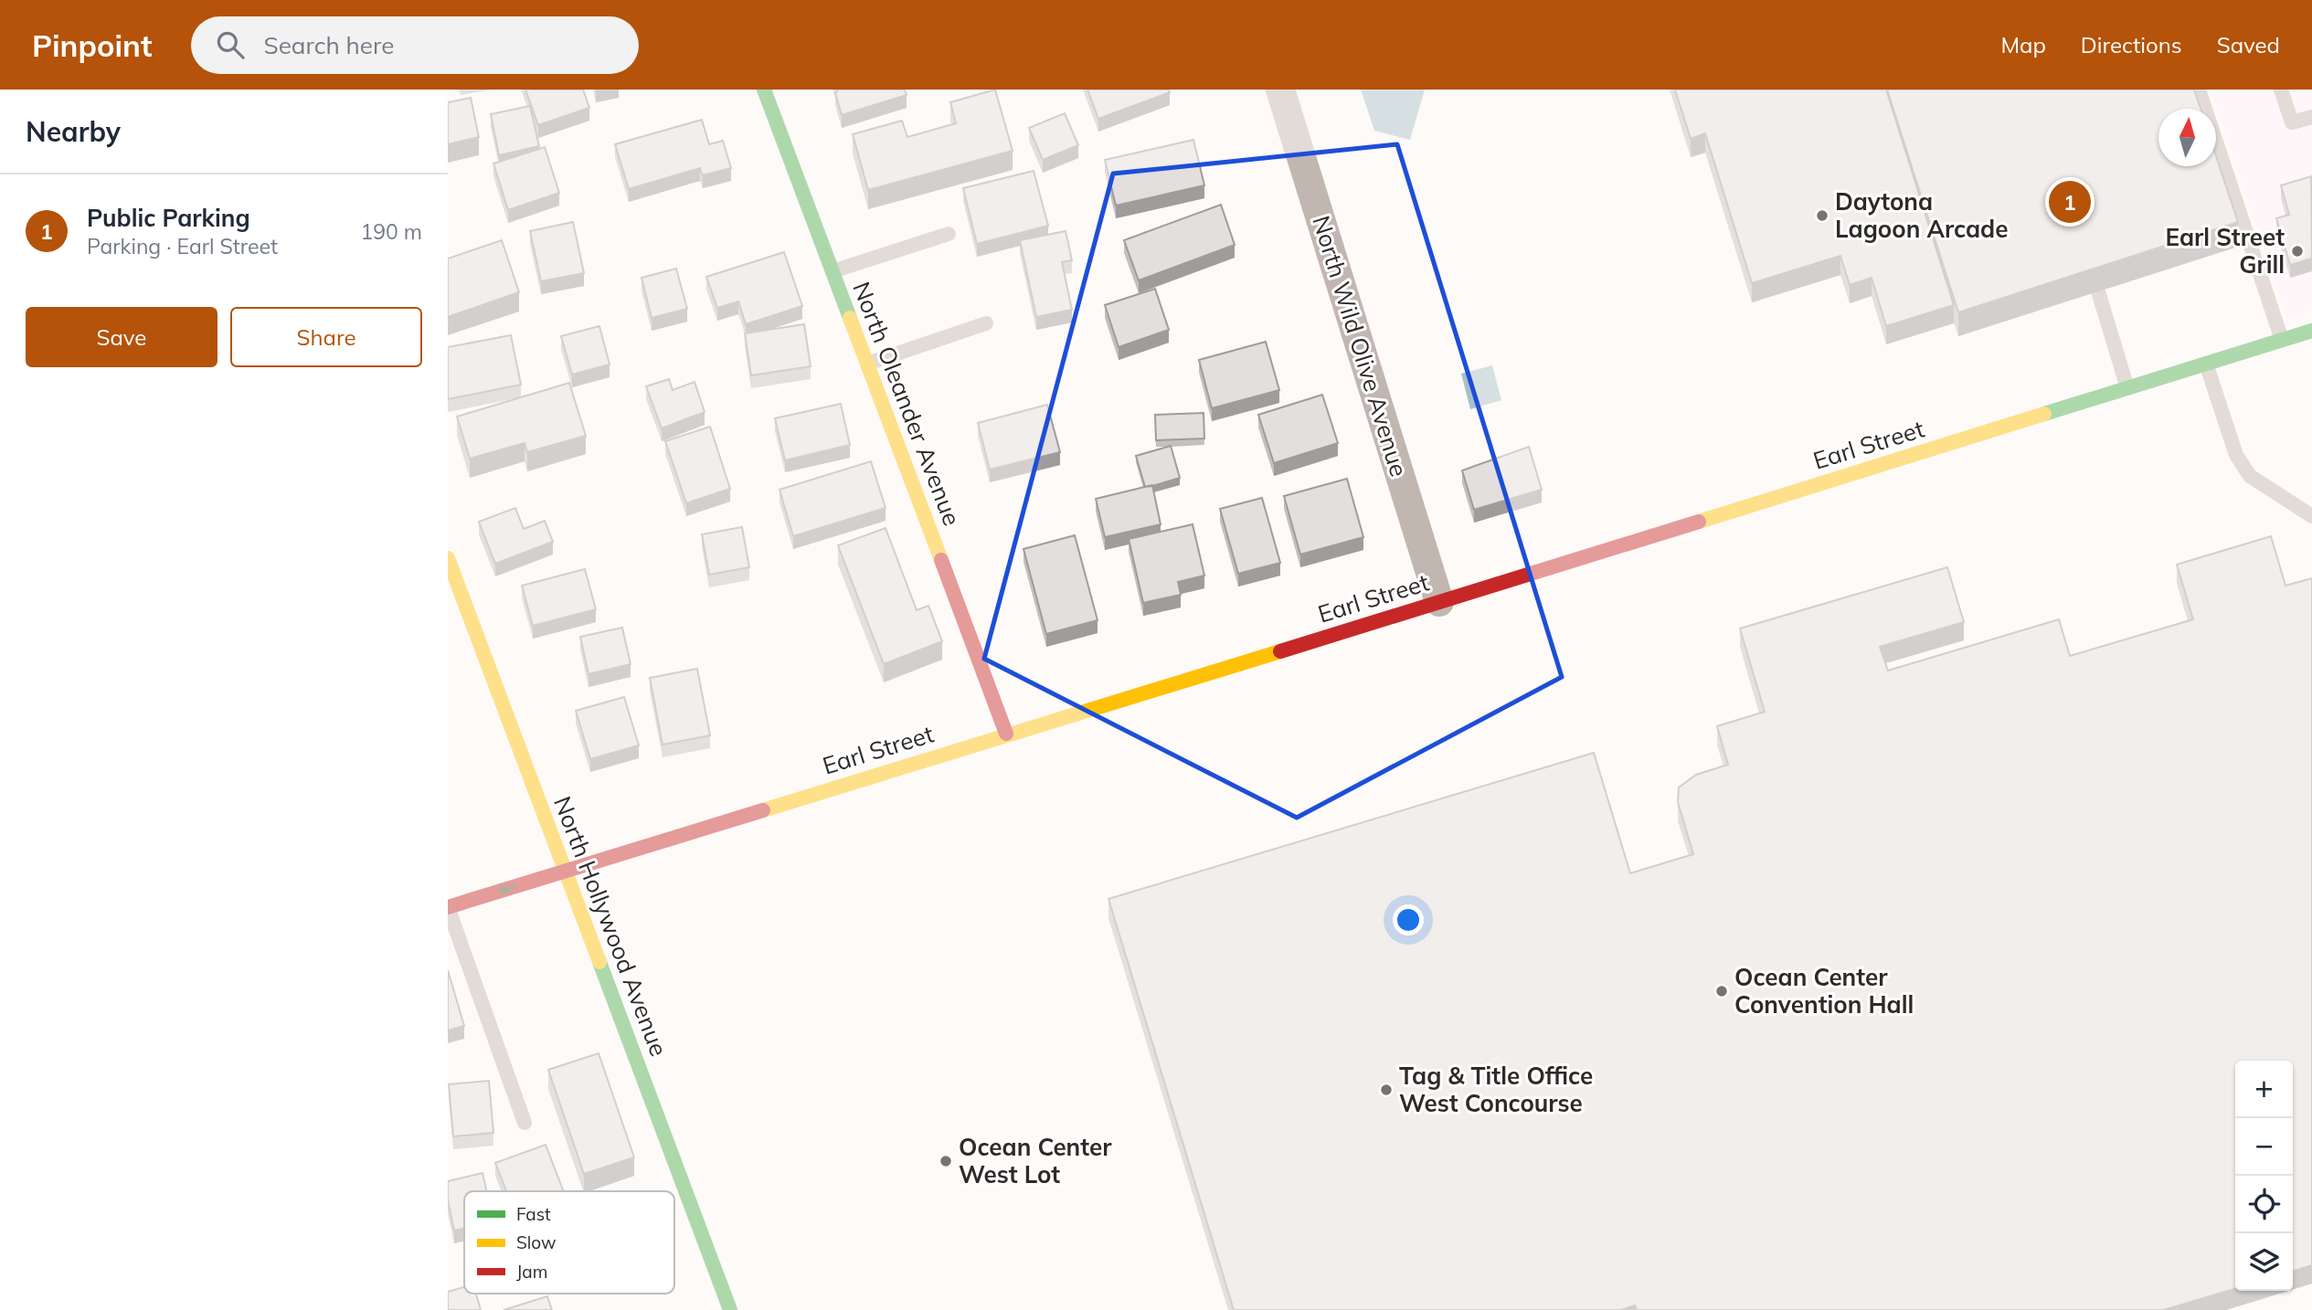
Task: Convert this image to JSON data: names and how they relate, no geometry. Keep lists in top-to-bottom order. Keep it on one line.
{"streets":{"street":["North Wild Olive Avenue","North Oleander Avenue","Earl Street","North Hollywood Avenue"]},"crossings":[["North Wild Olive Avenue","Earl Street"],["North Oleander Avenue","Earl Street"],["Earl Street","North Hollywood Avenue"]],"places":["Daytona Lagoon Arcade","Earl Street Grill","Ocean Center Convention Hall","Tag & Title Office West Concourse","Ocean Center West Lot"],"legend":["Fast","Slow","Jam"],"north":"top","page":{"header":"Pinpoint","search":"Search here","nav":["Map","Directions","Saved"],"heading":"Nearby","list":[{"mark":"1","name":"Public Parking","note":"Parking · Earl Street","value":"190 m"}],"pins":"1","buttons":["Save","Share"],"map_buttons":["+","−"]}}
